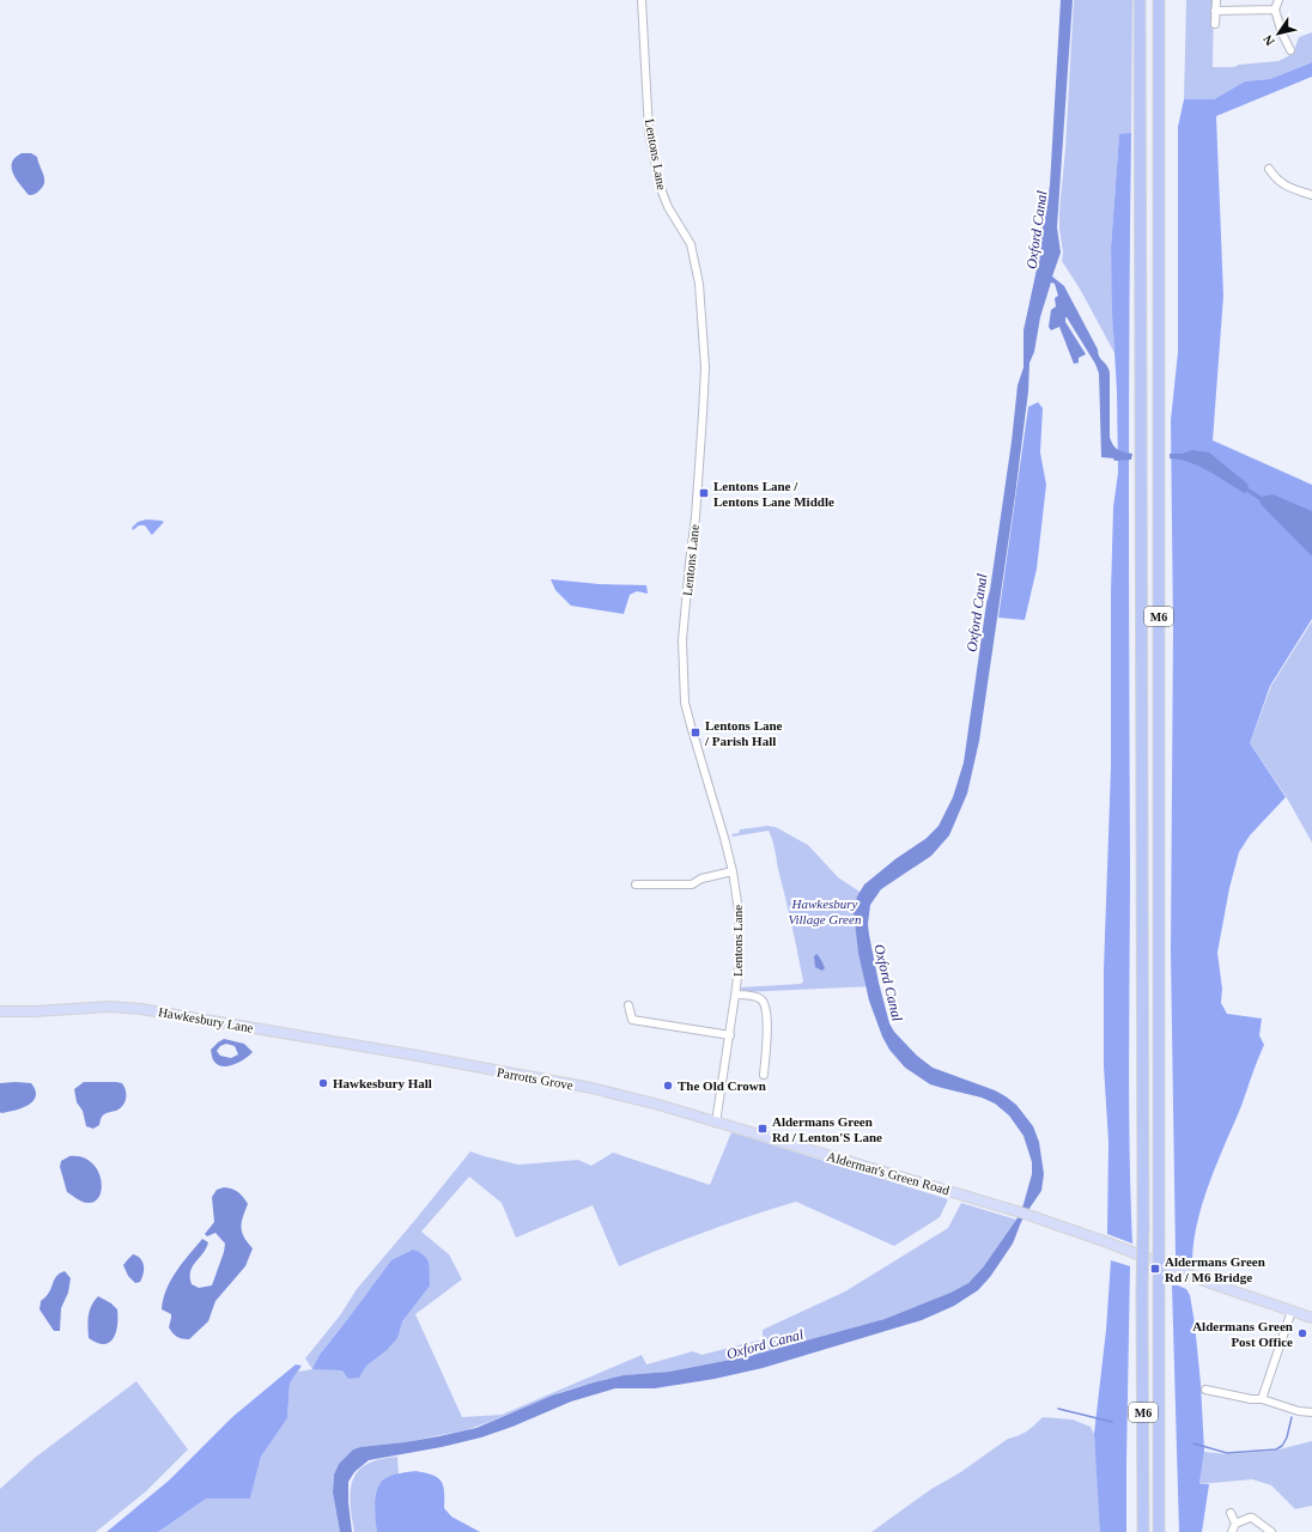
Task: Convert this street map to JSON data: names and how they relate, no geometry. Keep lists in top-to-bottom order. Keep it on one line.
{"streets":{"highway":["M6"],"main road":["Hawkesbury Lane","Parrotts Grove","Alderman's Green Road"],"street":["Lentons Lane"]},"crossings":[["Lentons Lane","Parrotts Grove"],["Lentons Lane","Alderman's Green Road"],["Hawkesbury Lane","Parrotts Grove"],["Parrotts Grove","Alderman's Green Road"]],"water":["Oxford Canal"],"parks":["Hawkesbury Village Green"],"places":{"transit":["Lentons Lane / Lentons Lane Middle","Lentons Lane / Parish Hall","Aldermans Green Rd / Lenton'S Lane","Aldermans Green Rd / M6 Bridge"],"other":["Hawkesbury Hall","The Old Crown","Aldermans Green Post Office"]},"north":"bottom left"}
